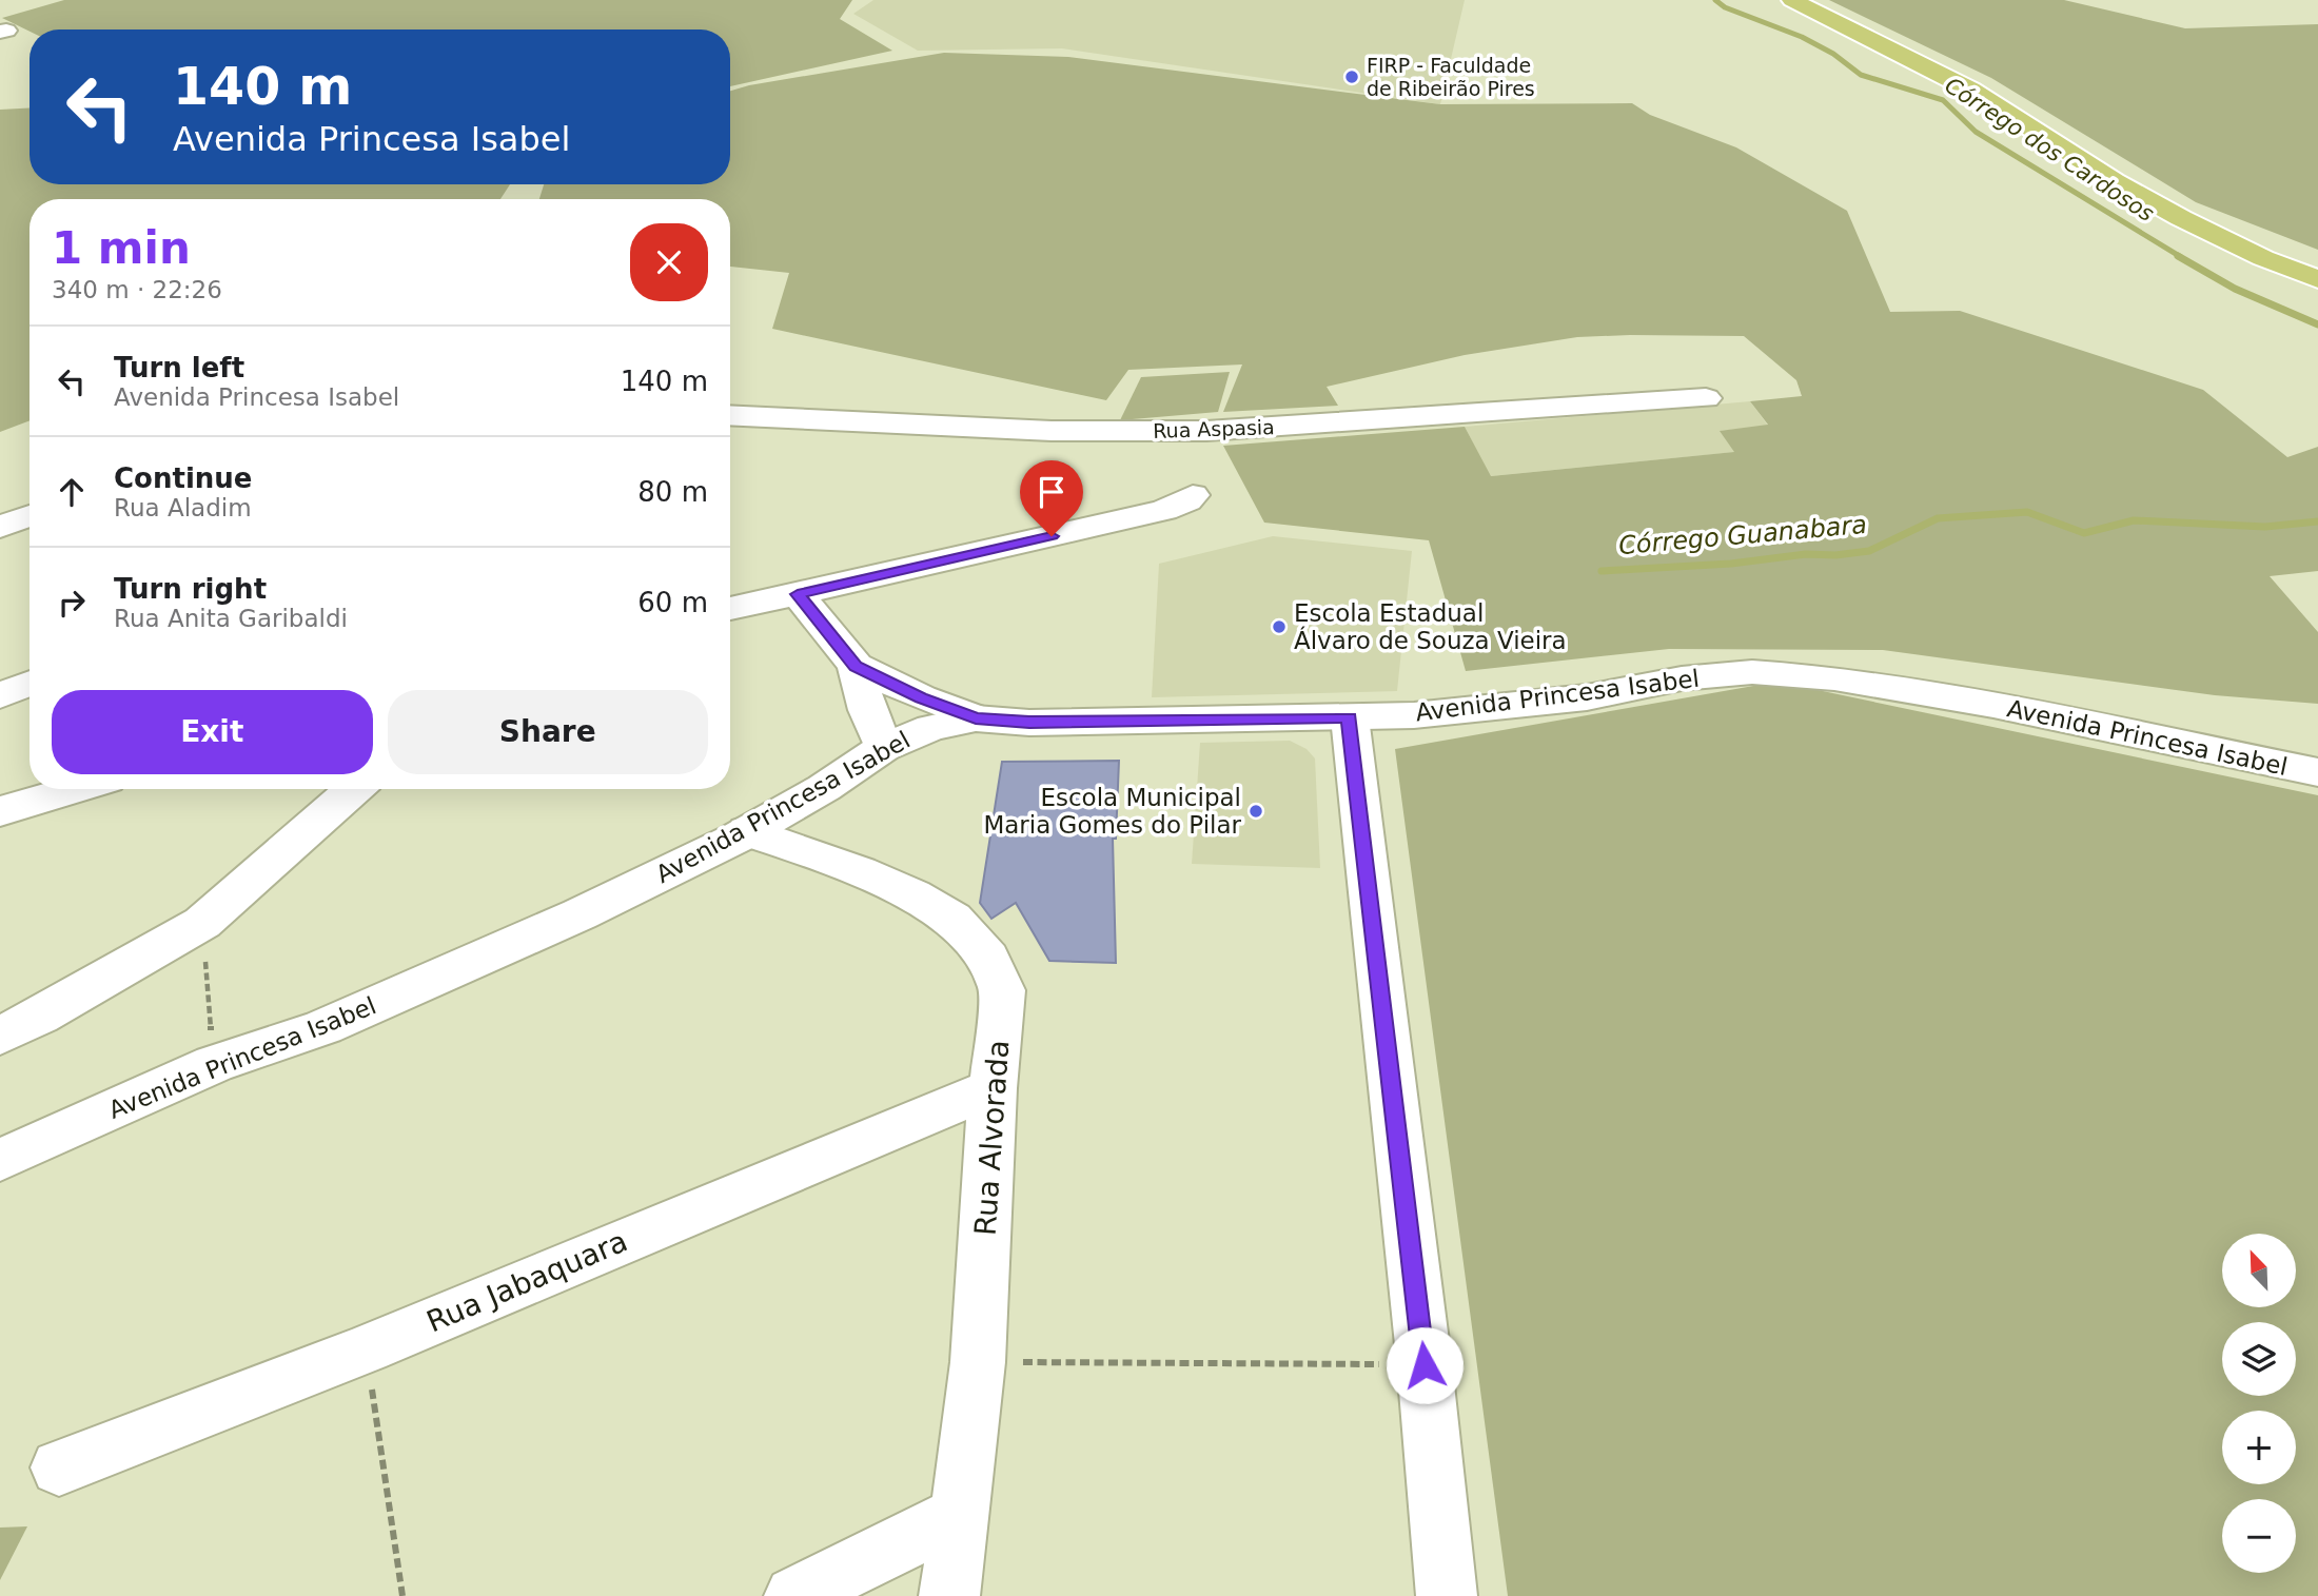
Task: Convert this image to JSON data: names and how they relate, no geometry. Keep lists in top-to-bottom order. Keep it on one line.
{"streets":{"street":["Rua Aspasia","Avenida Princesa Isabel","Rua Alvorada","Rua Jabaquara"]},"crossings":[["Avenida Princesa Isabel","Rua Alvorada"],["Rua Alvorada","Rua Jabaquara"]],"water":["Córrego dos Cardosos","Córrego Guanabara"],"places":["FIRP - Faculdade de Ribeirão Pires","Escola Estadual Álvaro de Souza Vieira","Escola Municipal Maria Gomes do Pilar"],"north":"top left","page":{"turn":["140 m","Avenida Princesa Isabel"],"heading":["1 min","340 m · 22:26"],"list":[{"name":"Turn left","note":"Avenida Princesa Isabel","value":"140 m"},{"name":"Continue","note":"Rua Aladim","value":"80 m"},{"name":"Turn right","note":"Rua Anita Garibaldi","value":"60 m"}],"buttons":["Exit","Share"],"map_buttons":["+","−"]}}
